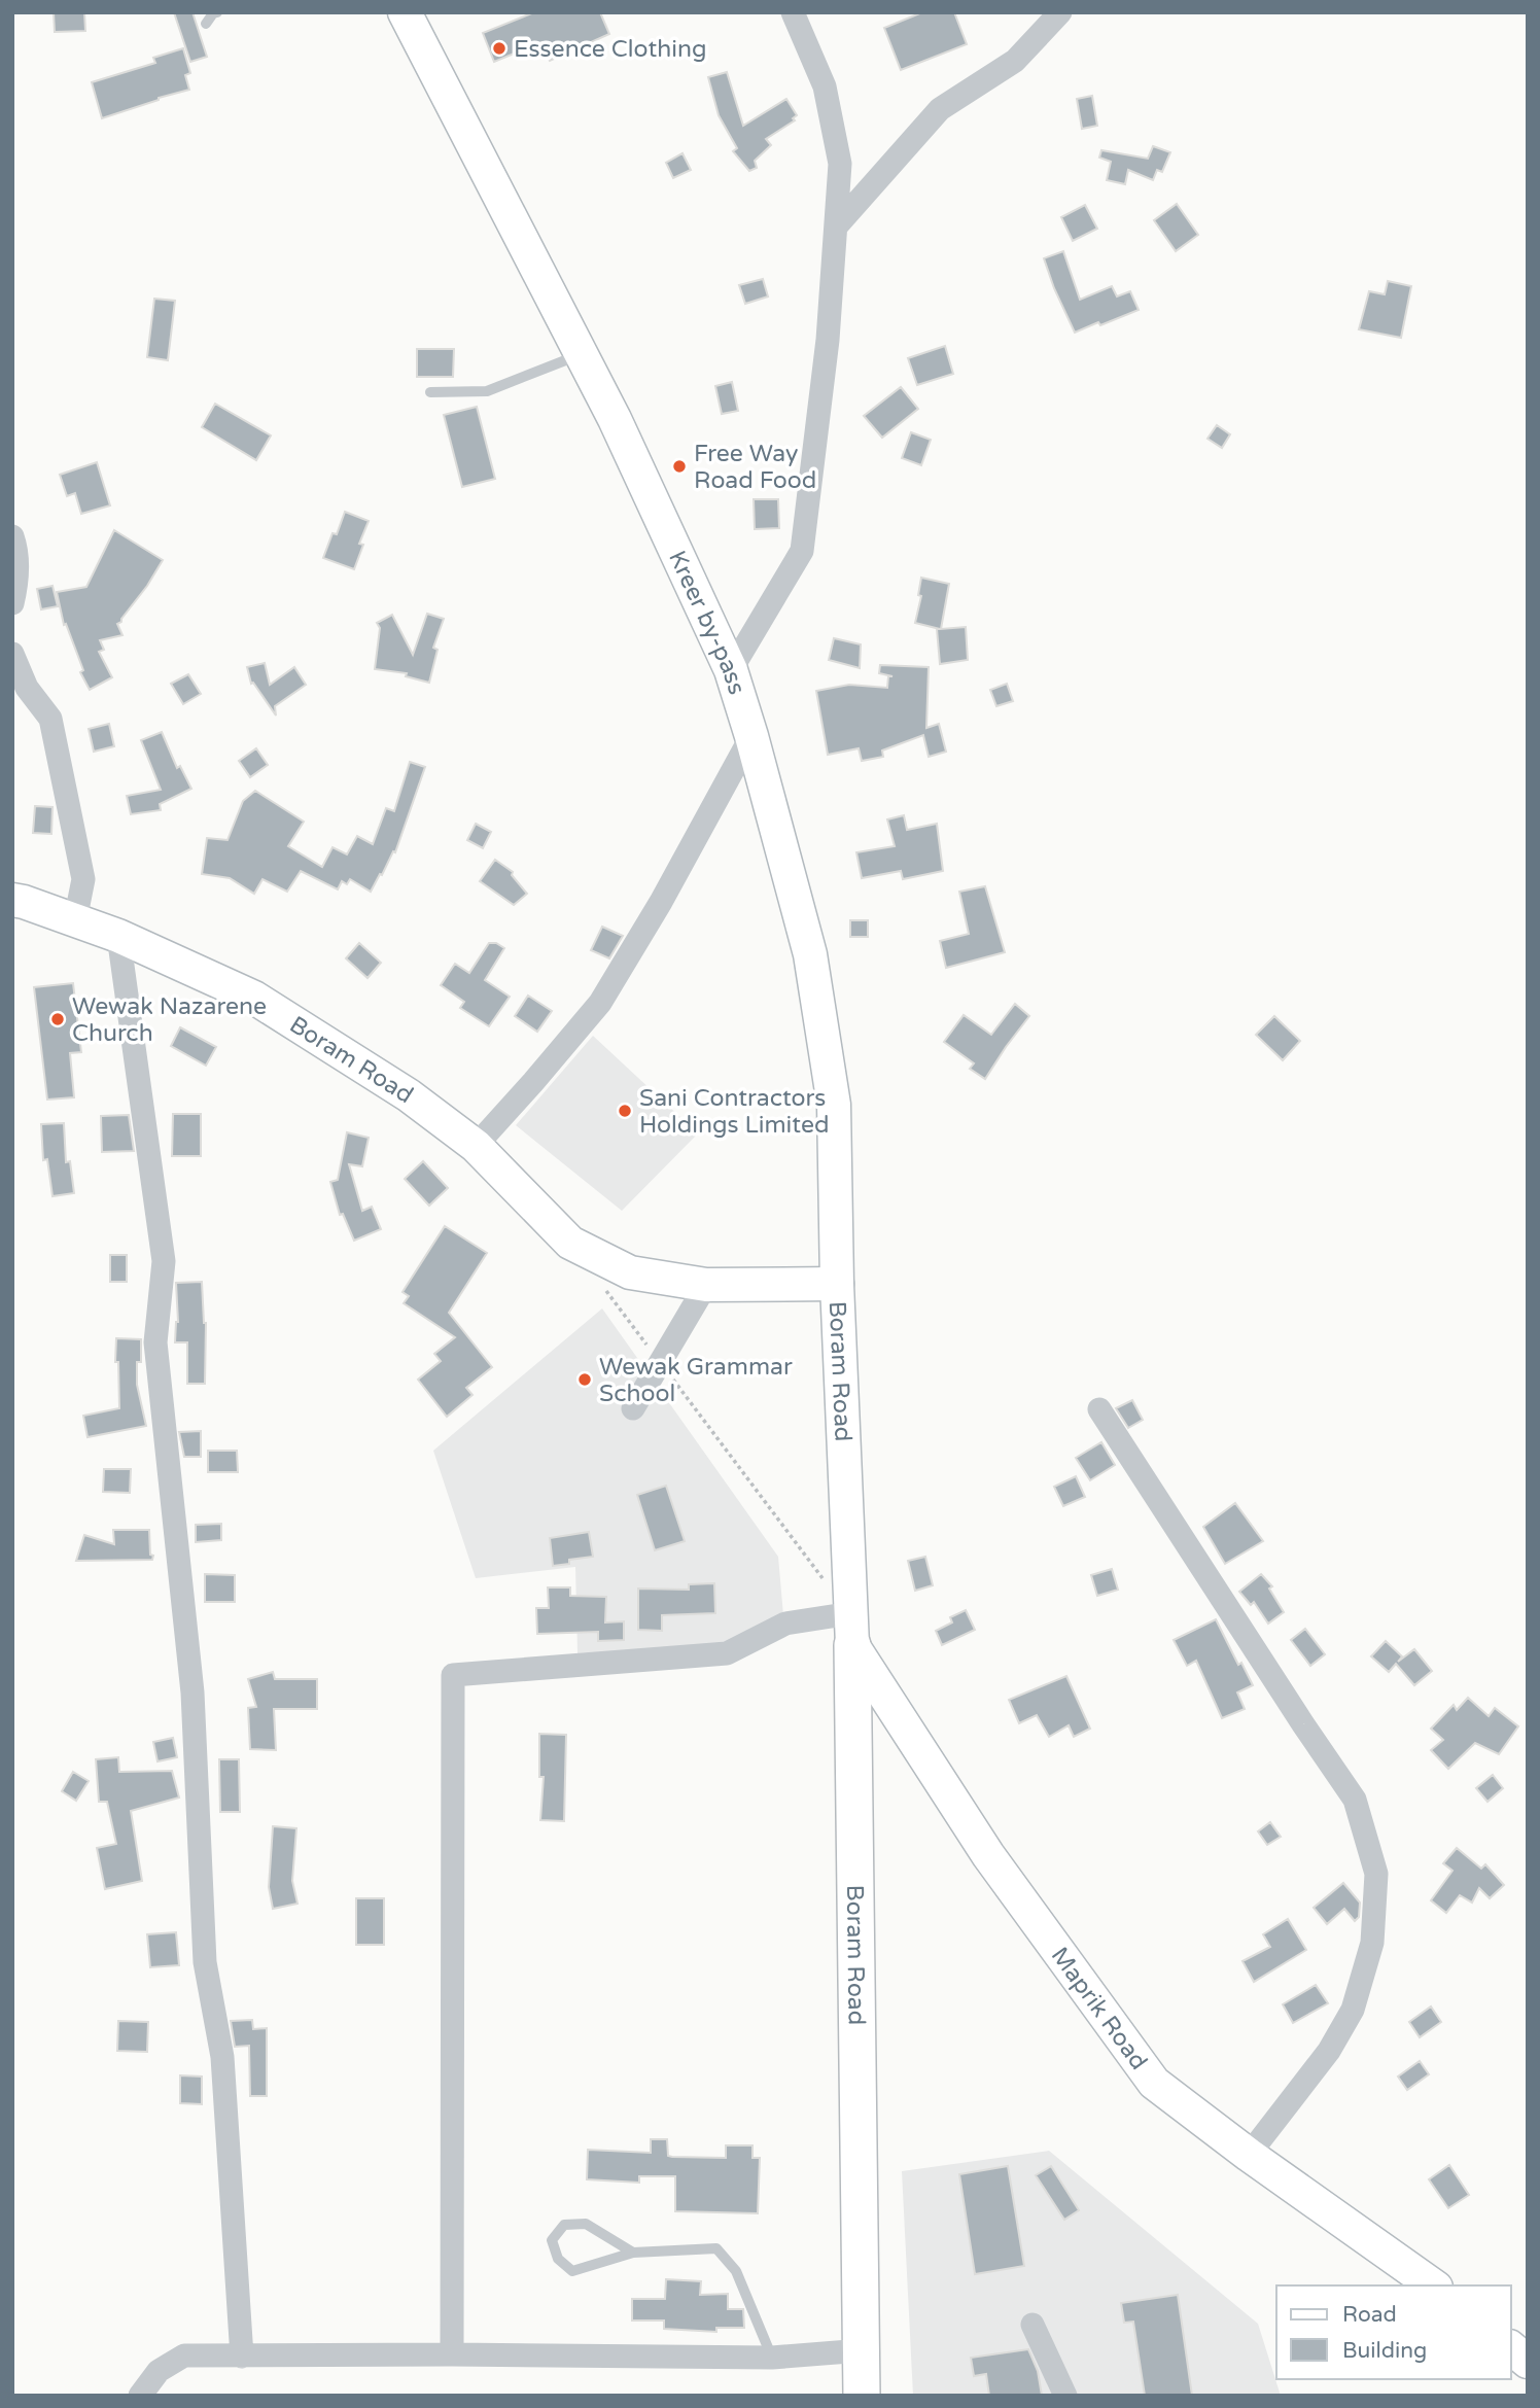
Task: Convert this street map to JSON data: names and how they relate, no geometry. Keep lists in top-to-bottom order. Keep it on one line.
{"streets":{"main road":["Kreer by-pass","Boram Road","Maprik Road"]},"crossings":[["Kreer by-pass","Boram Road"],["Boram Road","Maprik Road"]],"places":["Essence Clothing","Free Way Road Food","Wewak Nazarene Church","Sani Contractors Holdings Limited","Wewak Grammar School"],"legend":["Road","Building"]}
